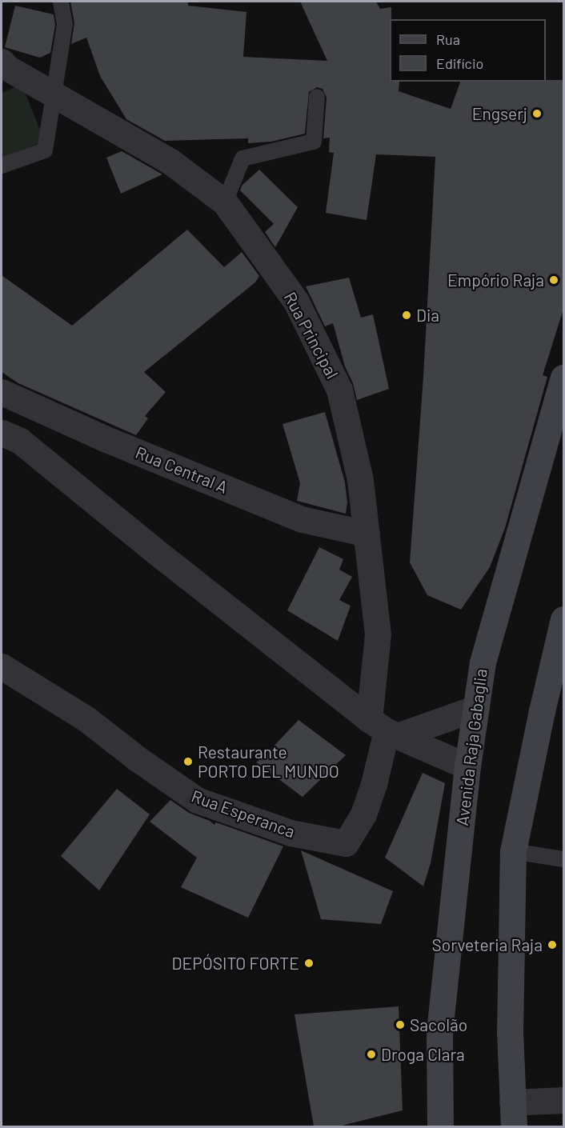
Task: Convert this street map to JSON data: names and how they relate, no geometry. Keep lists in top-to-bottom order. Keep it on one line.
{"streets":{"main road":["Avenida Raja Gabaglia"],"street":["Rua Principal","Rua Central A","Rua Esperanca"]},"crossings":[["Rua Principal","Rua Central A"],["Rua Principal","Rua Esperanca"]],"places":["Engserj","Empório Raja","Dia","Restaurante PORTO DEL MUNDO","Sorveteria Raja","DEPÓSITO FORTE","Sacolão","Droga Clara"],"legend":["Rua","Edifício"]}
